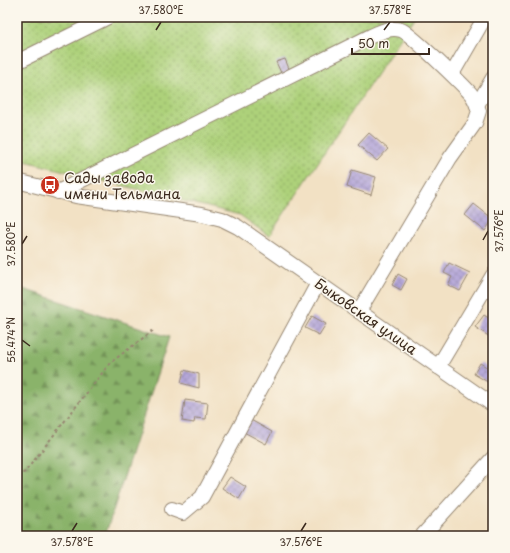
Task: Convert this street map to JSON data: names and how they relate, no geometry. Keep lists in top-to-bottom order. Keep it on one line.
{"streets":{"street":["Быковская улица"]},"places":{"bus stop":["Сады завода имени Тельмана"]},"scale_bar":"50 m","coordinates":["37.580°E","37.578°E","37.576°E","55.474°N"]}
